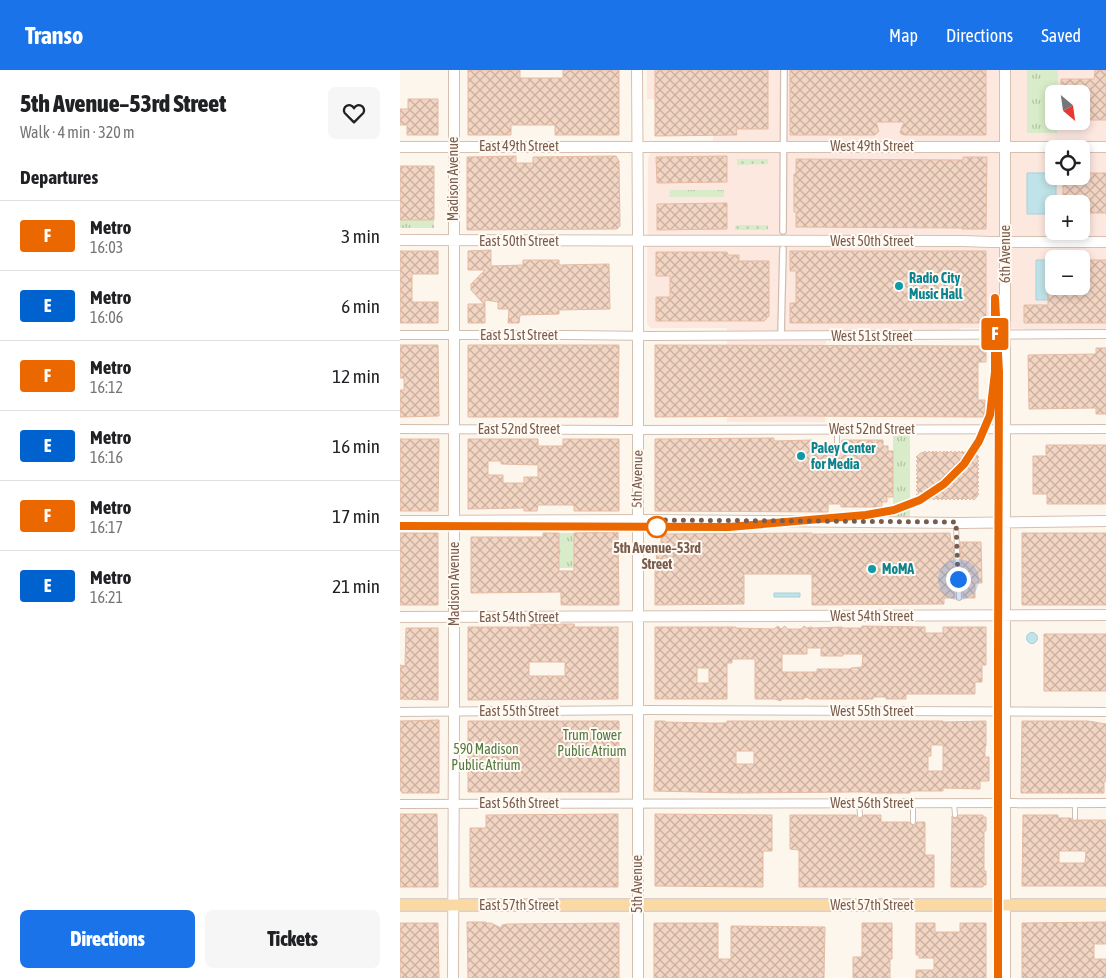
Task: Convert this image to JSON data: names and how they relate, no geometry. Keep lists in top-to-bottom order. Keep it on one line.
{"streets":{"main road":["East 49th Street","West 49th Street","Madison Avenue","East 50th Street","West 50th Street","6th Avenue","5th Avenue","West 54th Street","East 54th Street","East 57th Street","West 57th Street"],"street":["East 51st Street","West 51st Street","East 52nd Street","West 52nd Street","East 55th Street","West 55th Street","East 56th Street","West 56th Street"]},"crossings":[["East 49th Street","West 49th Street"],["East 49th Street","Madison Avenue"],["East 49th Street","5th Avenue"],["West 49th Street","6th Avenue"],["West 49th Street","5th Avenue"],["Madison Avenue","East 50th Street"],["Madison Avenue","East 51st Street"],["Madison Avenue","East 52nd Street"],["Madison Avenue","East 54th Street"],["Madison Avenue","East 55th Street"],["Madison Avenue","East 56th Street"],["Madison Avenue","East 57th Street"],["East 50th Street","West 50th Street"],["East 50th Street","5th Avenue"],["West 50th Street","6th Avenue"],["West 50th Street","5th Avenue"],["6th Avenue","West 51st Street"],["6th Avenue","West 52nd Street"],["6th Avenue","West 54th Street"],["6th Avenue","West 55th Street"],["6th Avenue","West 56th Street"],["6th Avenue","West 57th Street"],["East 51st Street","West 51st Street"],["East 51st Street","5th Avenue"],["West 51st Street","5th Avenue"],["East 52nd Street","West 52nd Street"],["East 52nd Street","5th Avenue"],["West 52nd Street","5th Avenue"],["5th Avenue","West 54th Street"],["5th Avenue","East 54th Street"],["5th Avenue","East 55th Street"],["5th Avenue","West 55th Street"],["5th Avenue","East 56th Street"],["5th Avenue","West 56th Street"],["5th Avenue","East 57th Street"],["5th Avenue","West 57th Street"],["West 54th Street","East 54th Street"],["East 55th Street","West 55th Street"],["East 56th Street","West 56th Street"],["East 57th Street","West 57th Street"]],"parks":["Trum Tower Public Atrium","590 Madison Public Atrium"],"places":["Radio City Music Hall","Paley Center for Media","5th Avenue–53rd Street","MoMA"],"lines":["metro line F"],"north":"bottom right","page":{"header":"Transo","nav":["Map","Directions","Saved"],"heading":[["5th Avenue–53rd Street","Walk · 4 min · 320 m"],"Departures"],"on_map":"F","map_buttons":["+","−"],"list":[{"mark":"F","name":"Metro","note":"16:03","value":"3 min"},{"mark":"E","name":"Metro","note":"16:06","value":"6 min"},{"mark":"F","name":"Metro","note":"16:12","value":"12 min"},{"mark":"E","name":"Metro","note":"16:16","value":"16 min"},{"mark":"F","name":"Metro","note":"16:17","value":"17 min"},{"mark":"E","name":"Metro","note":"16:21","value":"21 min"}],"buttons":["Directions","Tickets"]}}
